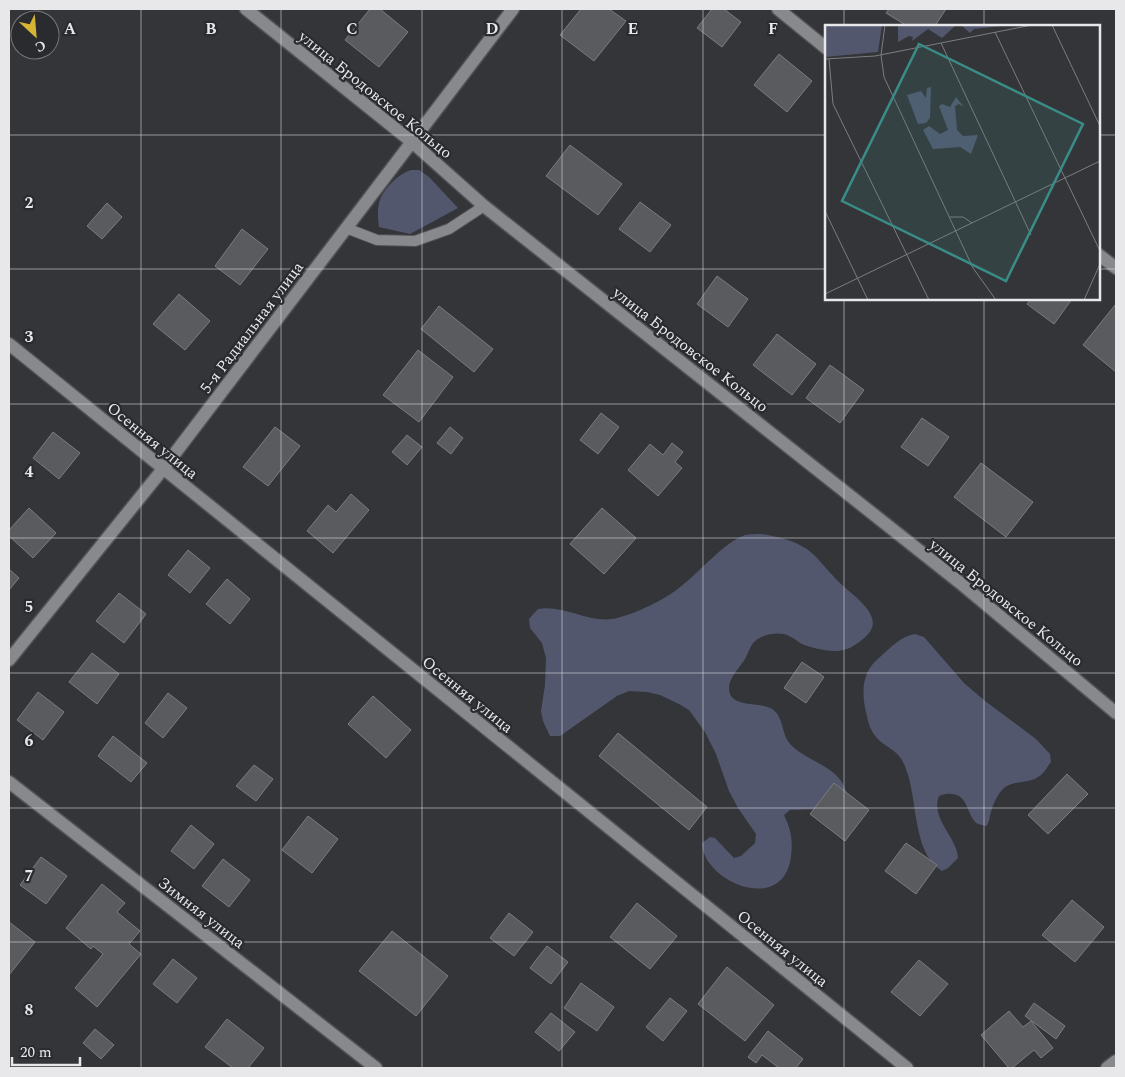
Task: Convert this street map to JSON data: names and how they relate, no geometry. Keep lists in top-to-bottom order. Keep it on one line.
{"streets":{"street":["улица Бродовское Кольцо","5-я Радиальная улица","Осенняя улица","Зимняя улица"]},"crossings":[["улица Бродовское Кольцо","5-я Радиальная улица"],["5-я Радиальная улица","Осенняя улица"]],"scale_bar":"20 m","north":"bottom right","grid":{"columns":["A","B","C","D","E","F"],"rows":["2","3","4","5","6","7","8"]}}
